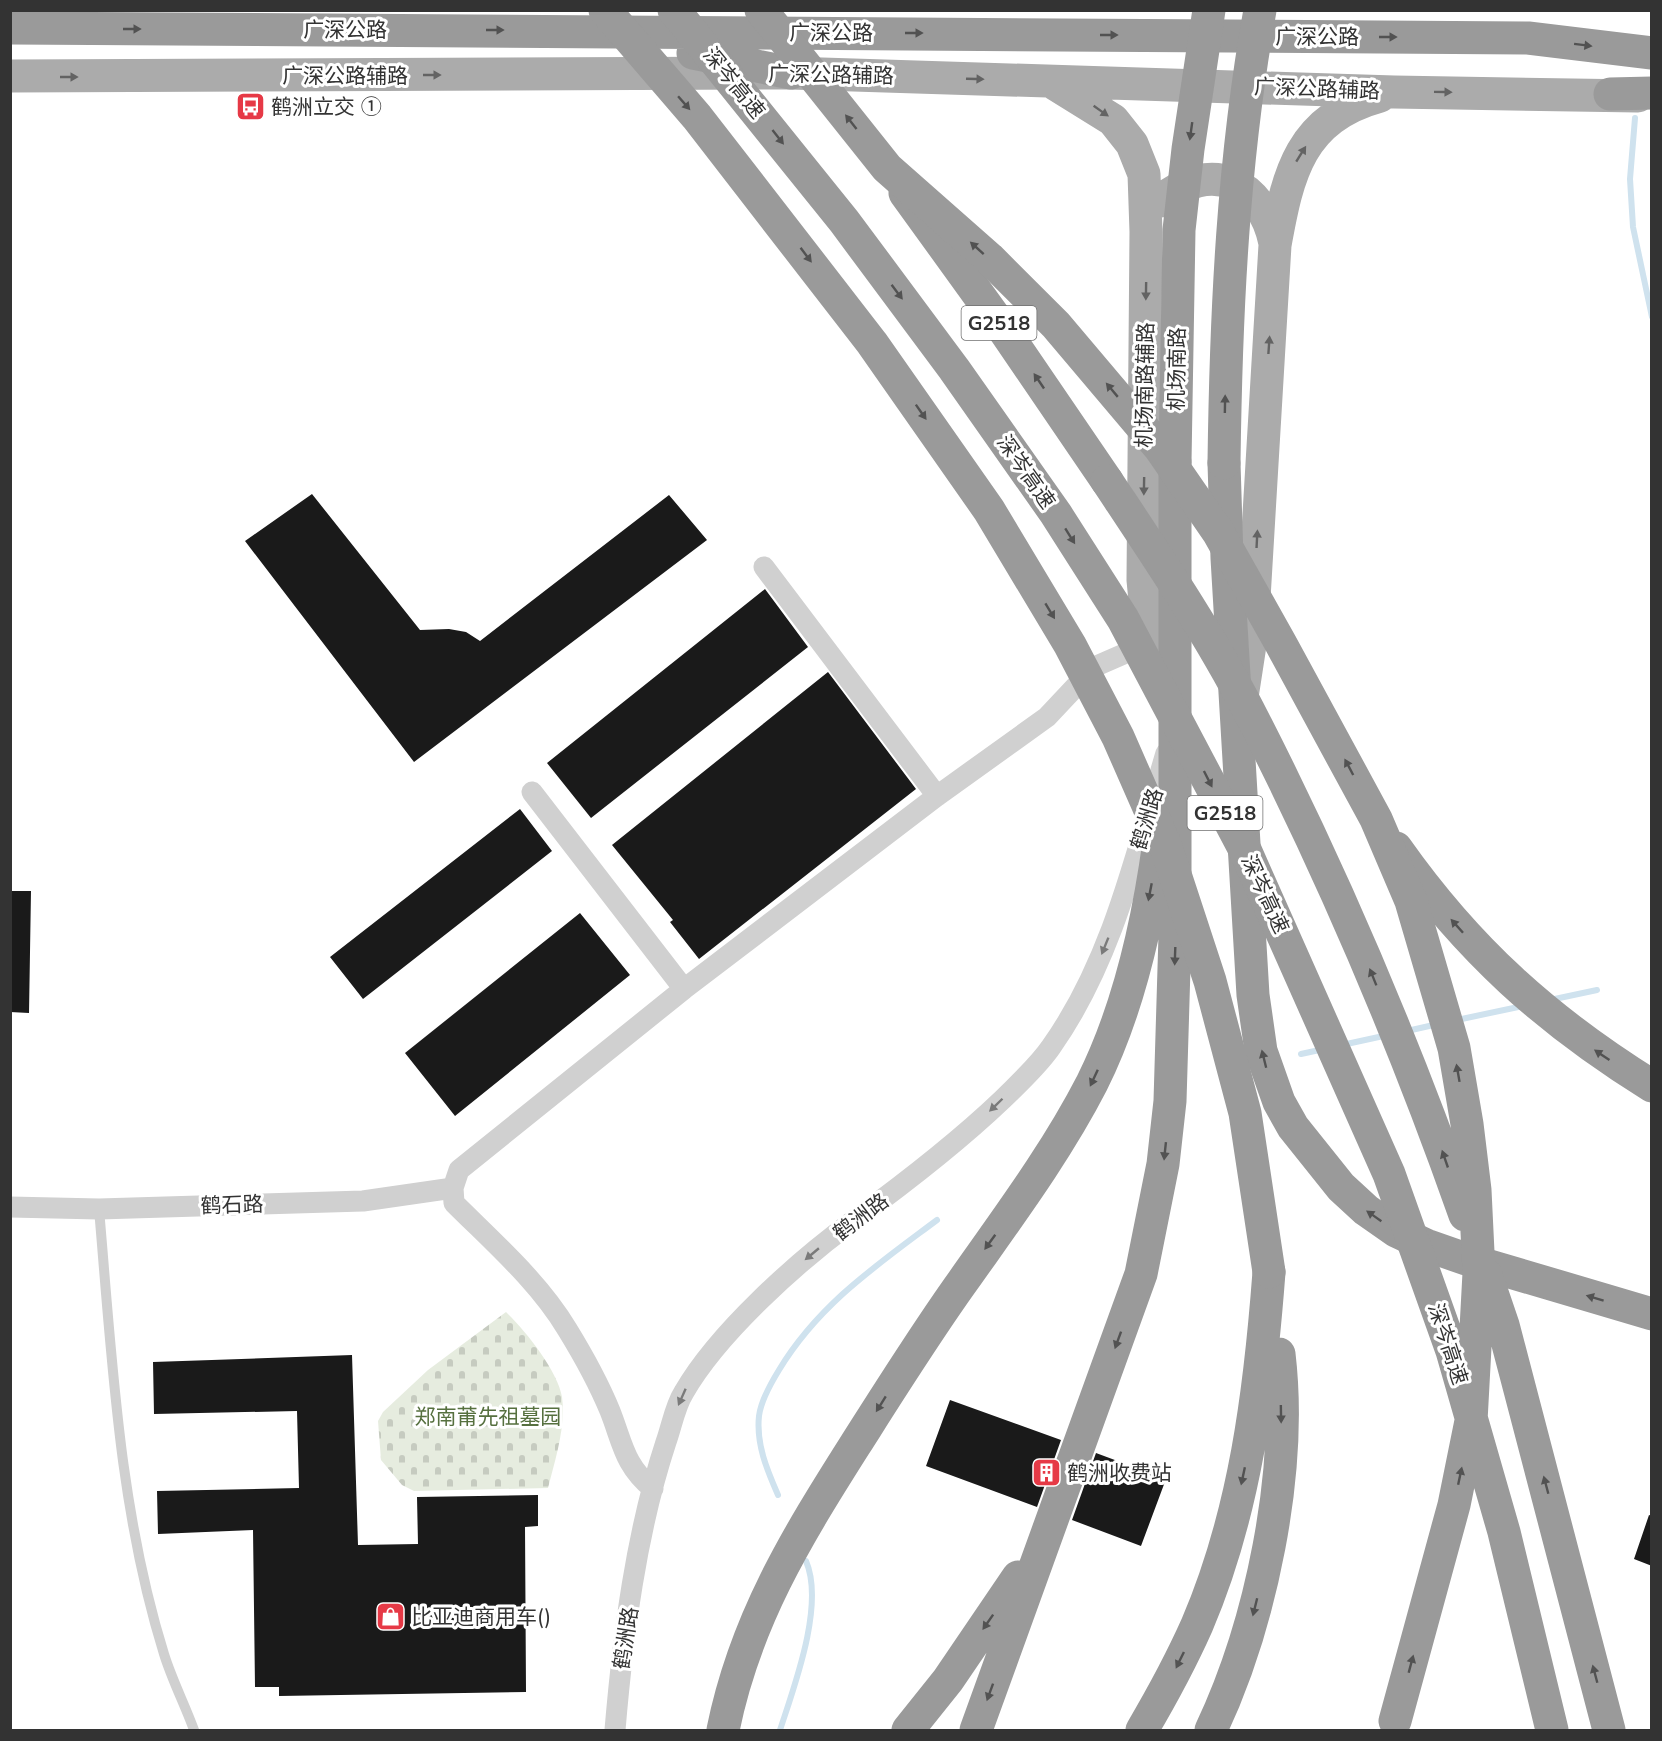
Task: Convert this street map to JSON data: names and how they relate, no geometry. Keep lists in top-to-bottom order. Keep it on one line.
{"streets":{"highway":["广深公路","深岑高速","G2518","机场南路"],"main road":["广深公路辅路","机场南路辅路"],"street":["鹤洲路","鹤石路"]},"crossings":[["广深公路辅路","机场南路辅路"],["机场南路","机场南路辅路"],["机场南路","鹤洲路"],["机场南路辅路","鹤洲路"]],"one_way":["广深公路","广深公路辅路","鹤洲路"],"parks":["郑南莆先祖墓园"],"places":{"bus stop":["鹤洲立交 ①"],"building":["鹤洲收费站"],"shop":["比亚迪商用车()"]}}
